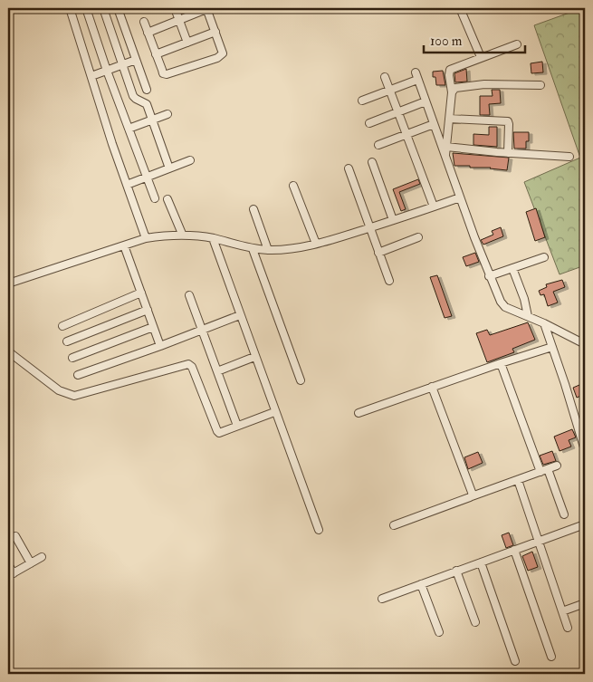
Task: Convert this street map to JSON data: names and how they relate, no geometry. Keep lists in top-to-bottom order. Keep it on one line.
{"scale_bar":"100 m"}
